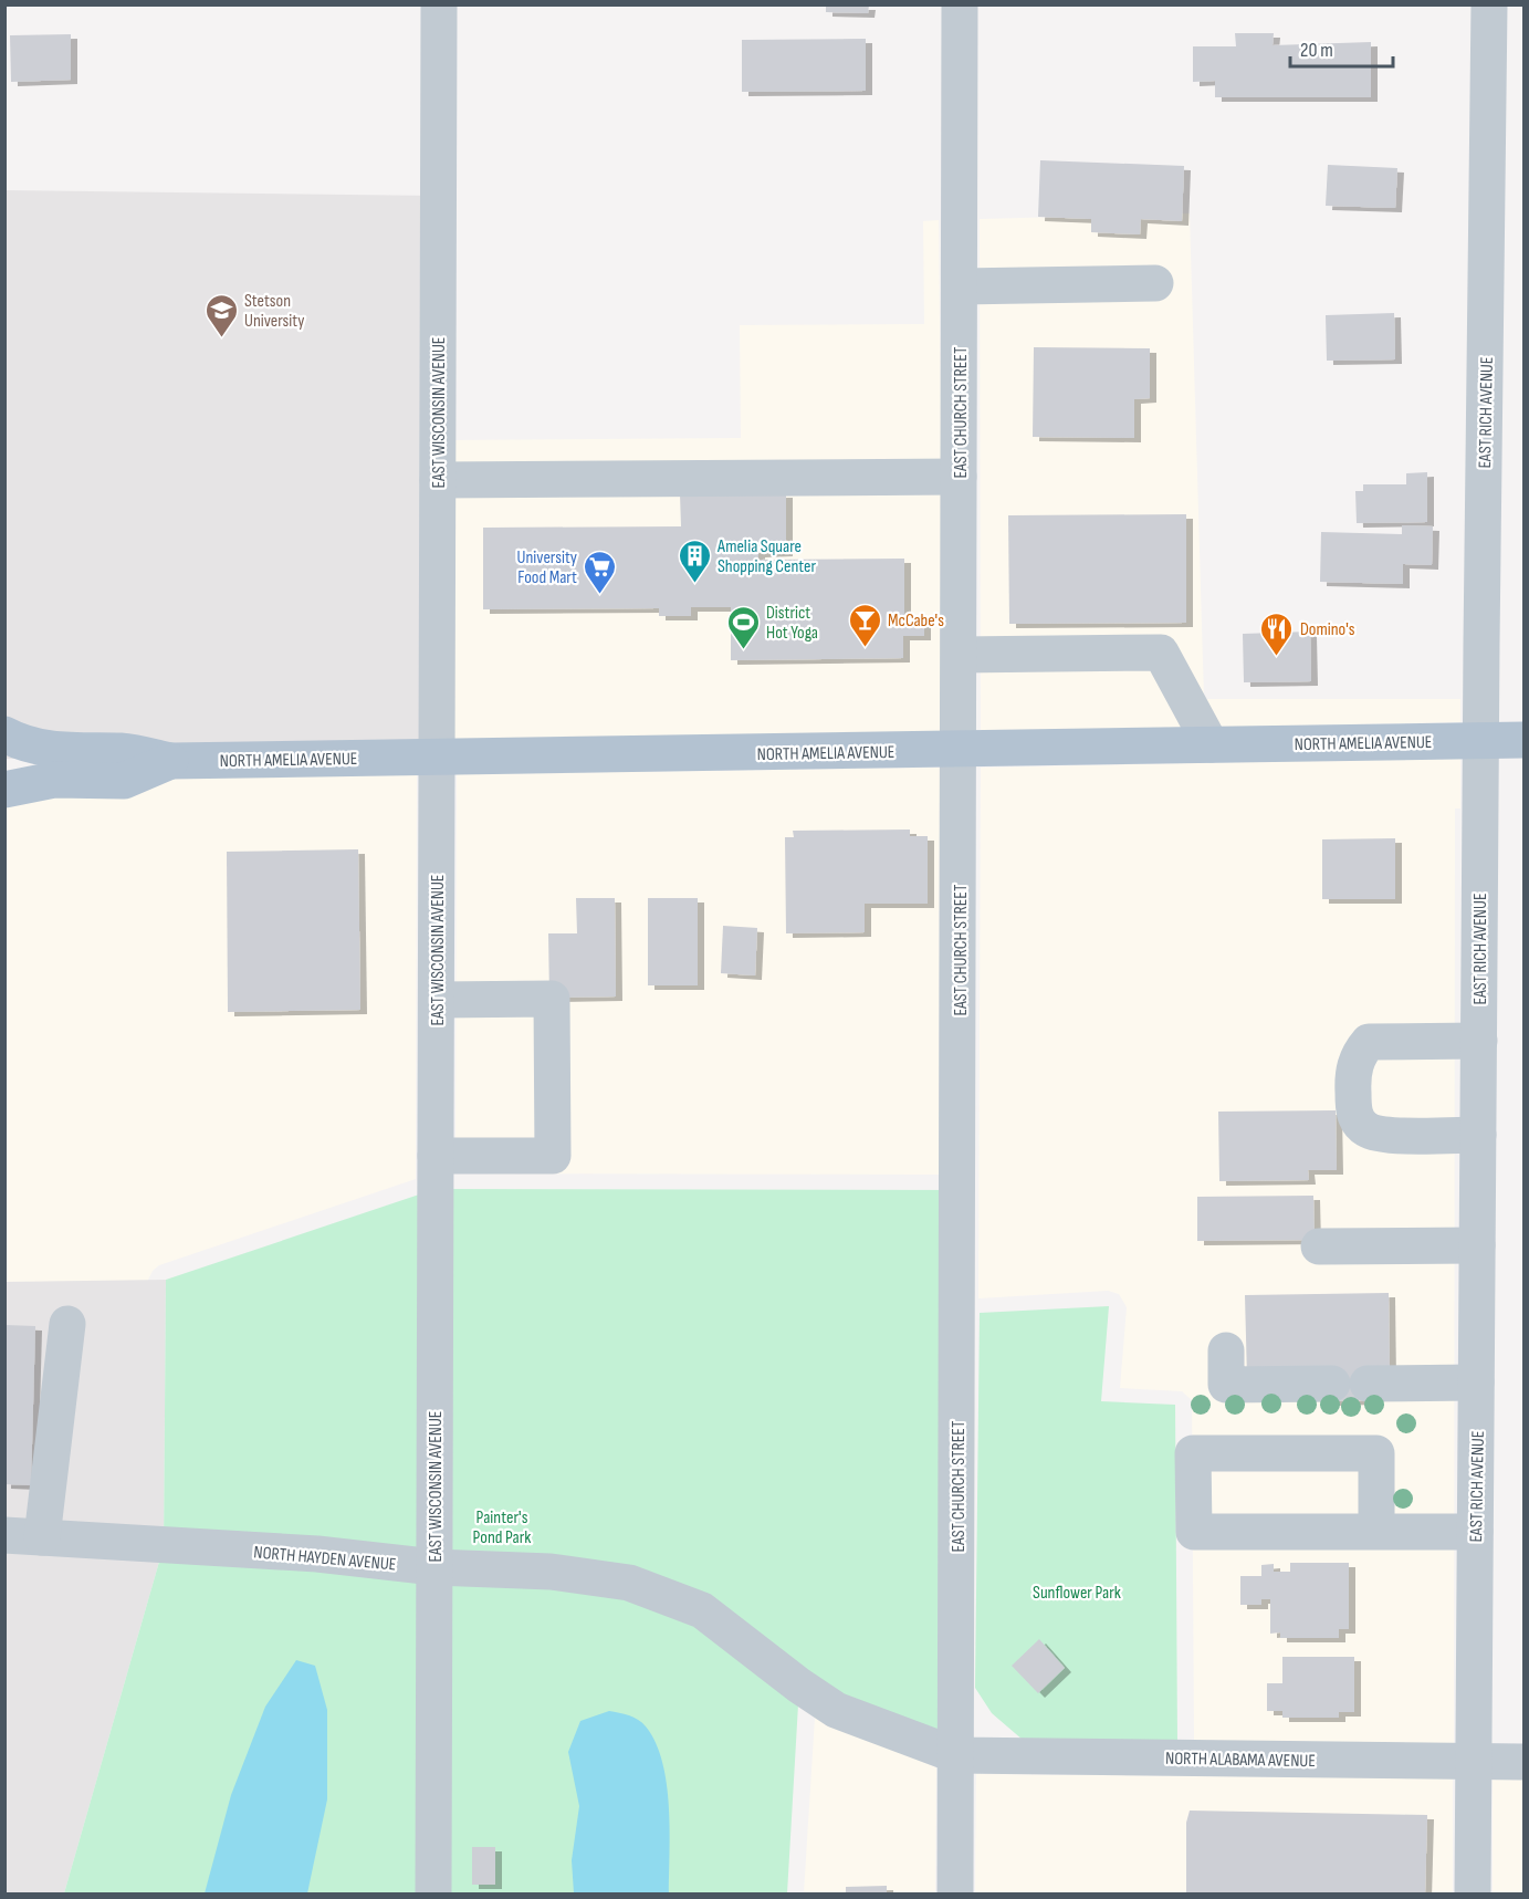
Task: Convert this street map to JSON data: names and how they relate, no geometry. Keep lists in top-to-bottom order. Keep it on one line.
{"streets":{"main road":["NORTH AMELIA AVENUE"],"street":["EAST WISCONSIN AVENUE","EAST CHURCH STREET","EAST RICH AVENUE","NORTH HAYDEN AVENUE","NORTH ALABAMA AVENUE"]},"crossings":[["EAST WISCONSIN AVENUE","NORTH AMELIA AVENUE"],["EAST WISCONSIN AVENUE","NORTH HAYDEN AVENUE"],["EAST CHURCH STREET","NORTH AMELIA AVENUE"],["EAST CHURCH STREET","NORTH HAYDEN AVENUE"],["EAST CHURCH STREET","NORTH ALABAMA AVENUE"],["EAST RICH AVENUE","NORTH AMELIA AVENUE"],["EAST RICH AVENUE","NORTH ALABAMA AVENUE"],["NORTH HAYDEN AVENUE","NORTH ALABAMA AVENUE"]],"parks":["Painter's Pond Park","Sunflower Park"],"places":{"school or university":["Stetson University"],"building":["Amelia Square Shopping Center"],"supermarket":["University Food Mart"],"bar":["McCabe's"],"sports":["District Hot Yoga"],"restaurant":["Domino's"]},"scale_bar":"20 m"}
